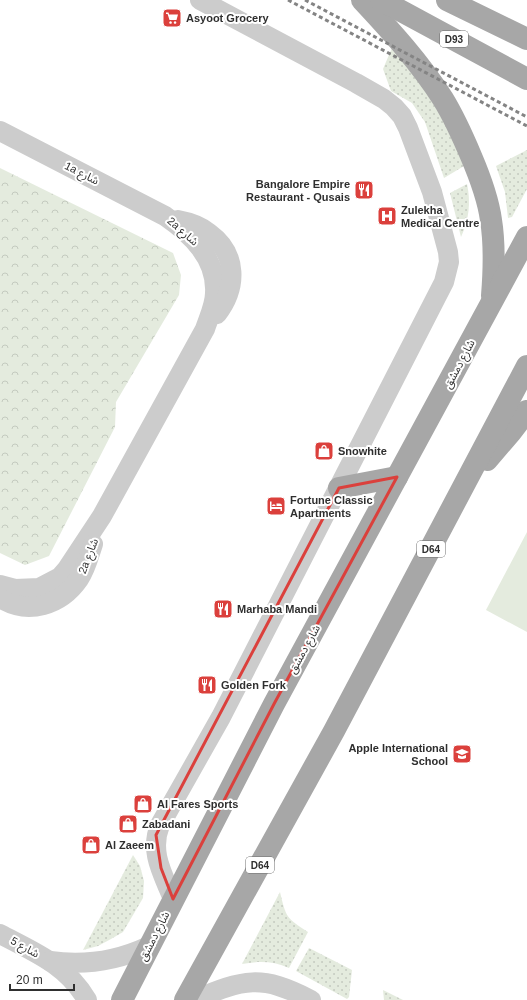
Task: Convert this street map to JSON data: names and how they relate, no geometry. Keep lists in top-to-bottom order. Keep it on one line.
{"streets":{"main road":["D93","شارع دمشق","D64"],"street":["1a شارع","2a شارع","شارع 5"]},"crossings":[["1a شارع","2a شارع"],["شارع دمشق","شارع 5"]],"places":{"supermarket":["Asyoot Grocery"],"restaurant":["Bangalore Empire Restaurant - Qusais","Marhaba Mandi","Golden Fork"],"hospital":["Zulekha Medical Centre"],"shop":["Snowhite","Al Fares Sports","Zabadani","Al Zaeem"],"hotel":["Fortune Classic Apartments"],"school or university":["Apple International School"]},"scale_bar":"20 m"}
